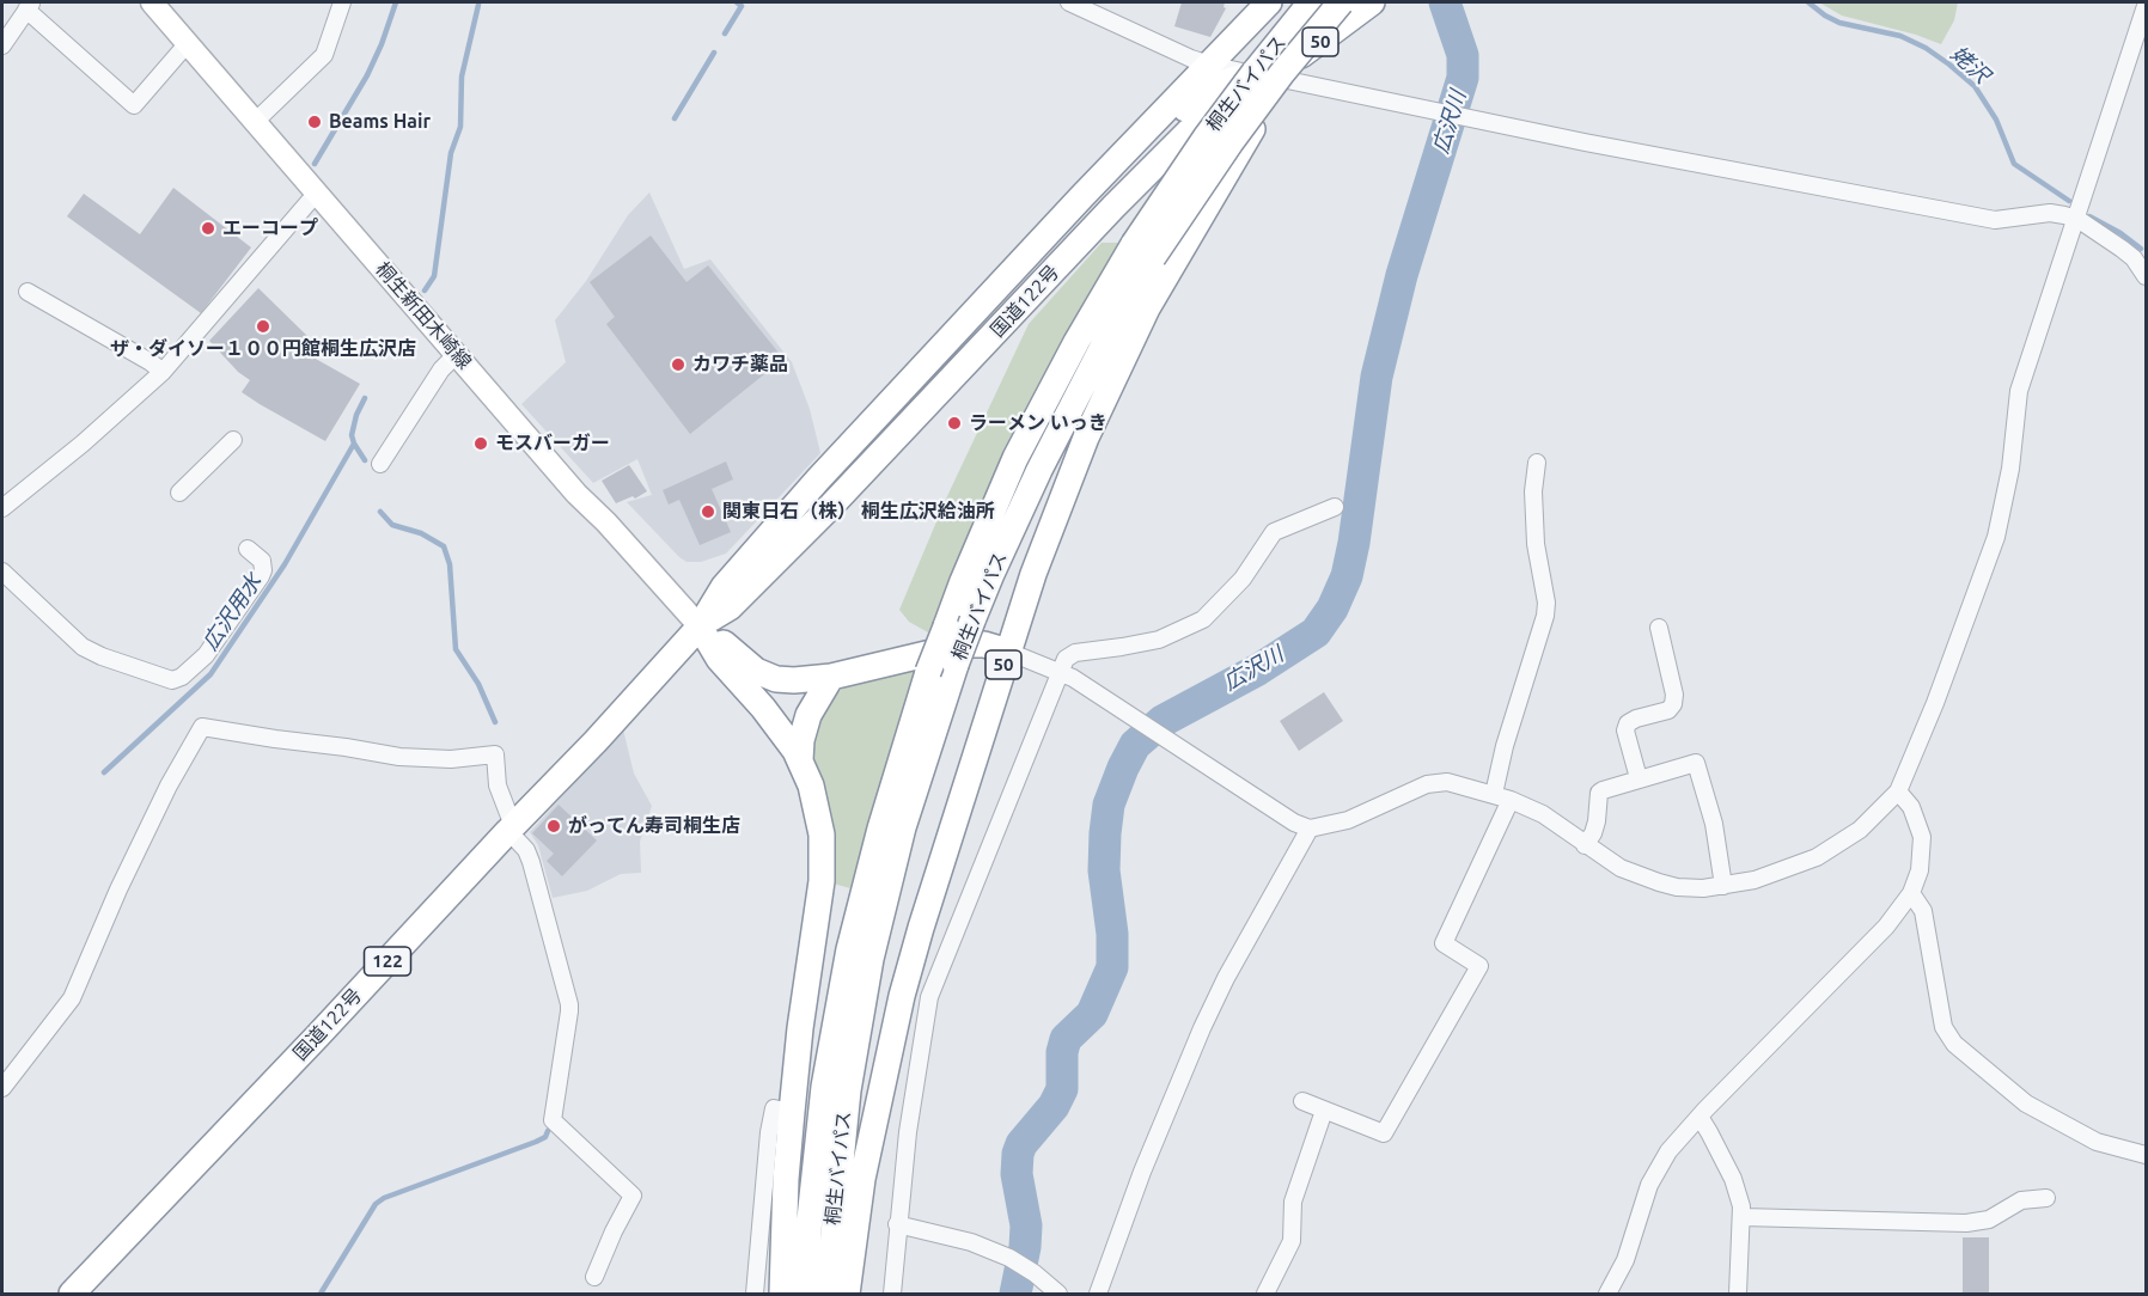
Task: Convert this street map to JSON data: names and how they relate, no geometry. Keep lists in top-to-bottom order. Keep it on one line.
{"streets":{"highway":["50","桐生バイパス","国道122号","122"],"main road":["桐生新田木崎線"]},"crossings":[["50","国道122号"],["国道122号","桐生新田木崎線"]],"water":["姥沢","広沢川","広沢用水"],"places":["Beams Hair","エーコープ","ザ・ダイソー１００円館桐生広沢店","カワチ薬品","ラーメン いっき","モスバーガー","関東日石（株） 桐生広沢給油所","がってん寿司桐生店"]}
